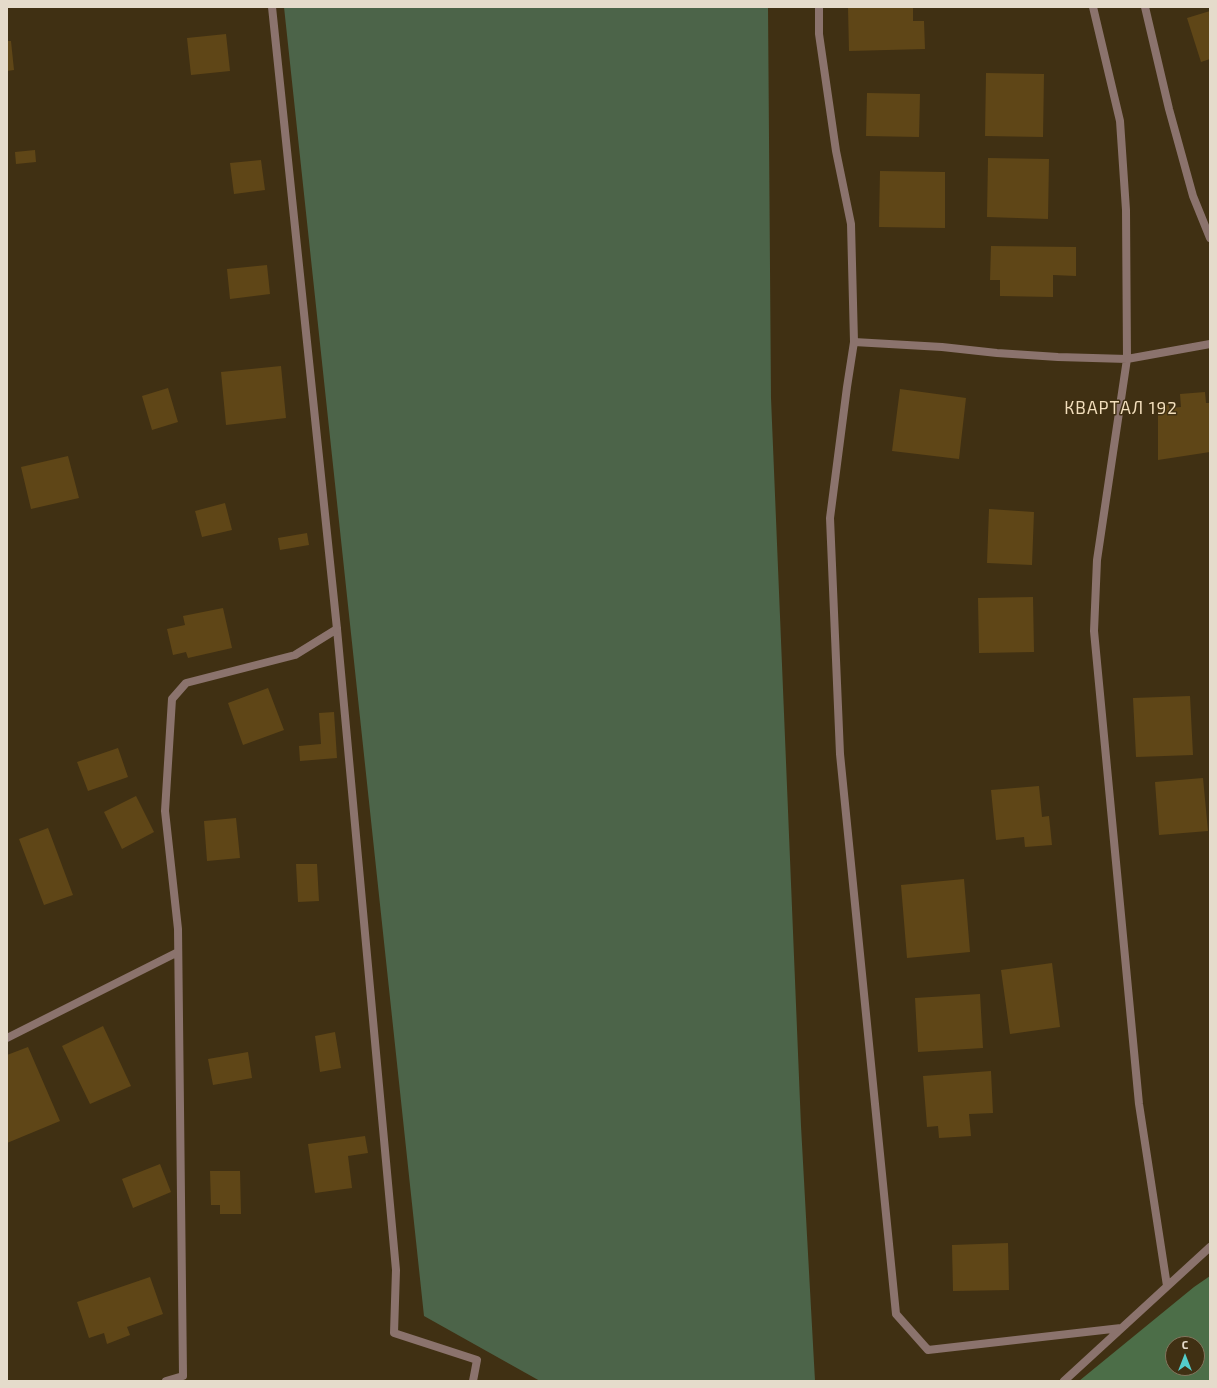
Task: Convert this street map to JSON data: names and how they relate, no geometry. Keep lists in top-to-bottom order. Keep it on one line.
{"districts":["КВАРТАЛ 192"],"north":"top"}
